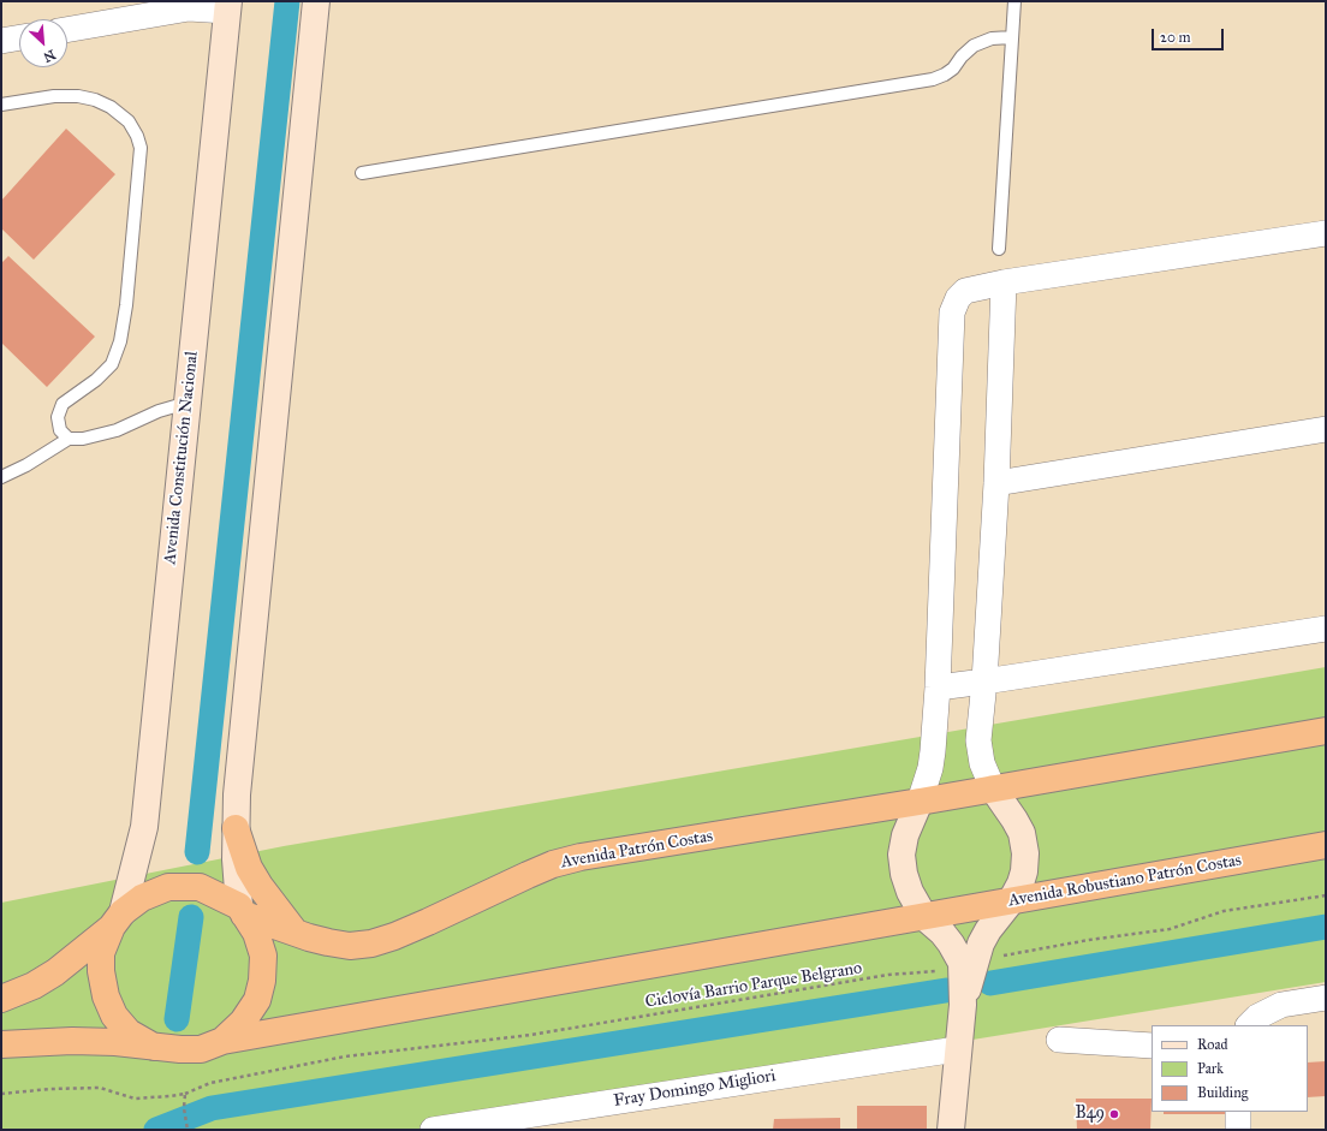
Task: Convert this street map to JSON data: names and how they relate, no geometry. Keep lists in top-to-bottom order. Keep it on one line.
{"streets":{"highway":["Avenida Patrón Costas","Avenida Robustiano Patrón Costas"],"main road":["Avenida Constitución Nacional"],"street":["Fray Domingo Migliori"],"path":["Ciclovía Barrio Parque Belgrano"]},"crossings":[["Avenida Constitución Nacional","Avenida Patrón Costas"],["Avenida Patrón Costas","Avenida Robustiano Patrón Costas"]],"places":["B49"],"legend":["Road","Park","Building"],"scale_bar":"20 m","north":"bottom right"}
